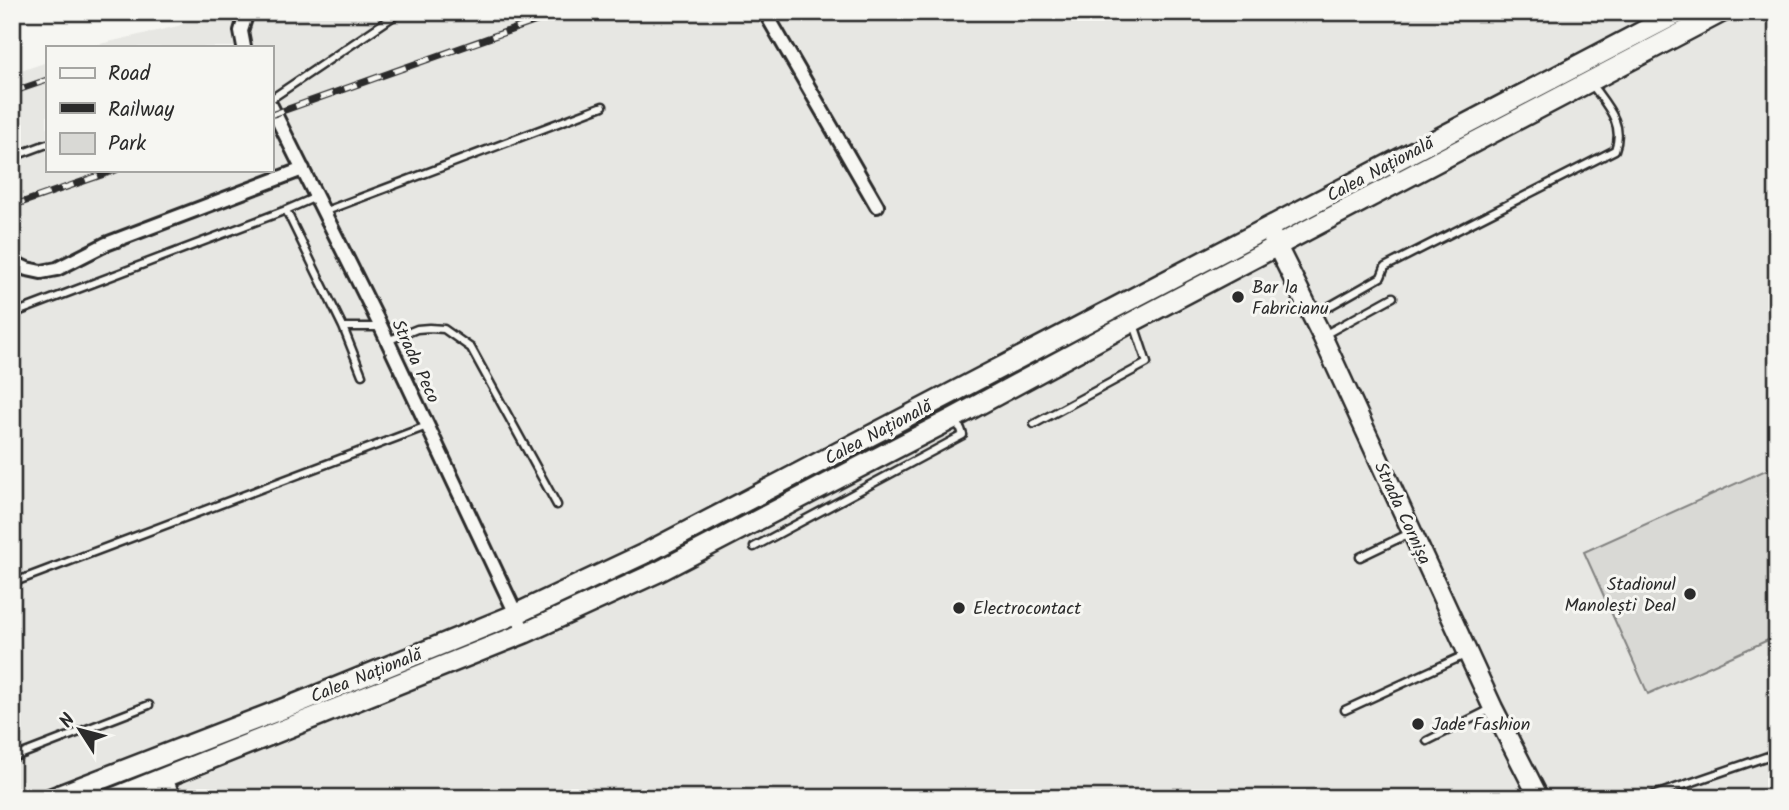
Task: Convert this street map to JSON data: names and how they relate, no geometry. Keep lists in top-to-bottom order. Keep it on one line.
{"streets":{"main road":["Calea Națională"],"street":["Strada Peco","Strada Cornișa"]},"crossings":[["Calea Națională","Strada Peco"],["Calea Națională","Strada Cornișa"]],"places":["Bar la Fabricianu","Stadionul Manolești Deal","Electrocontact","Jade Fashion"],"legend":["Road","Railway","Park"],"north":"top left"}
